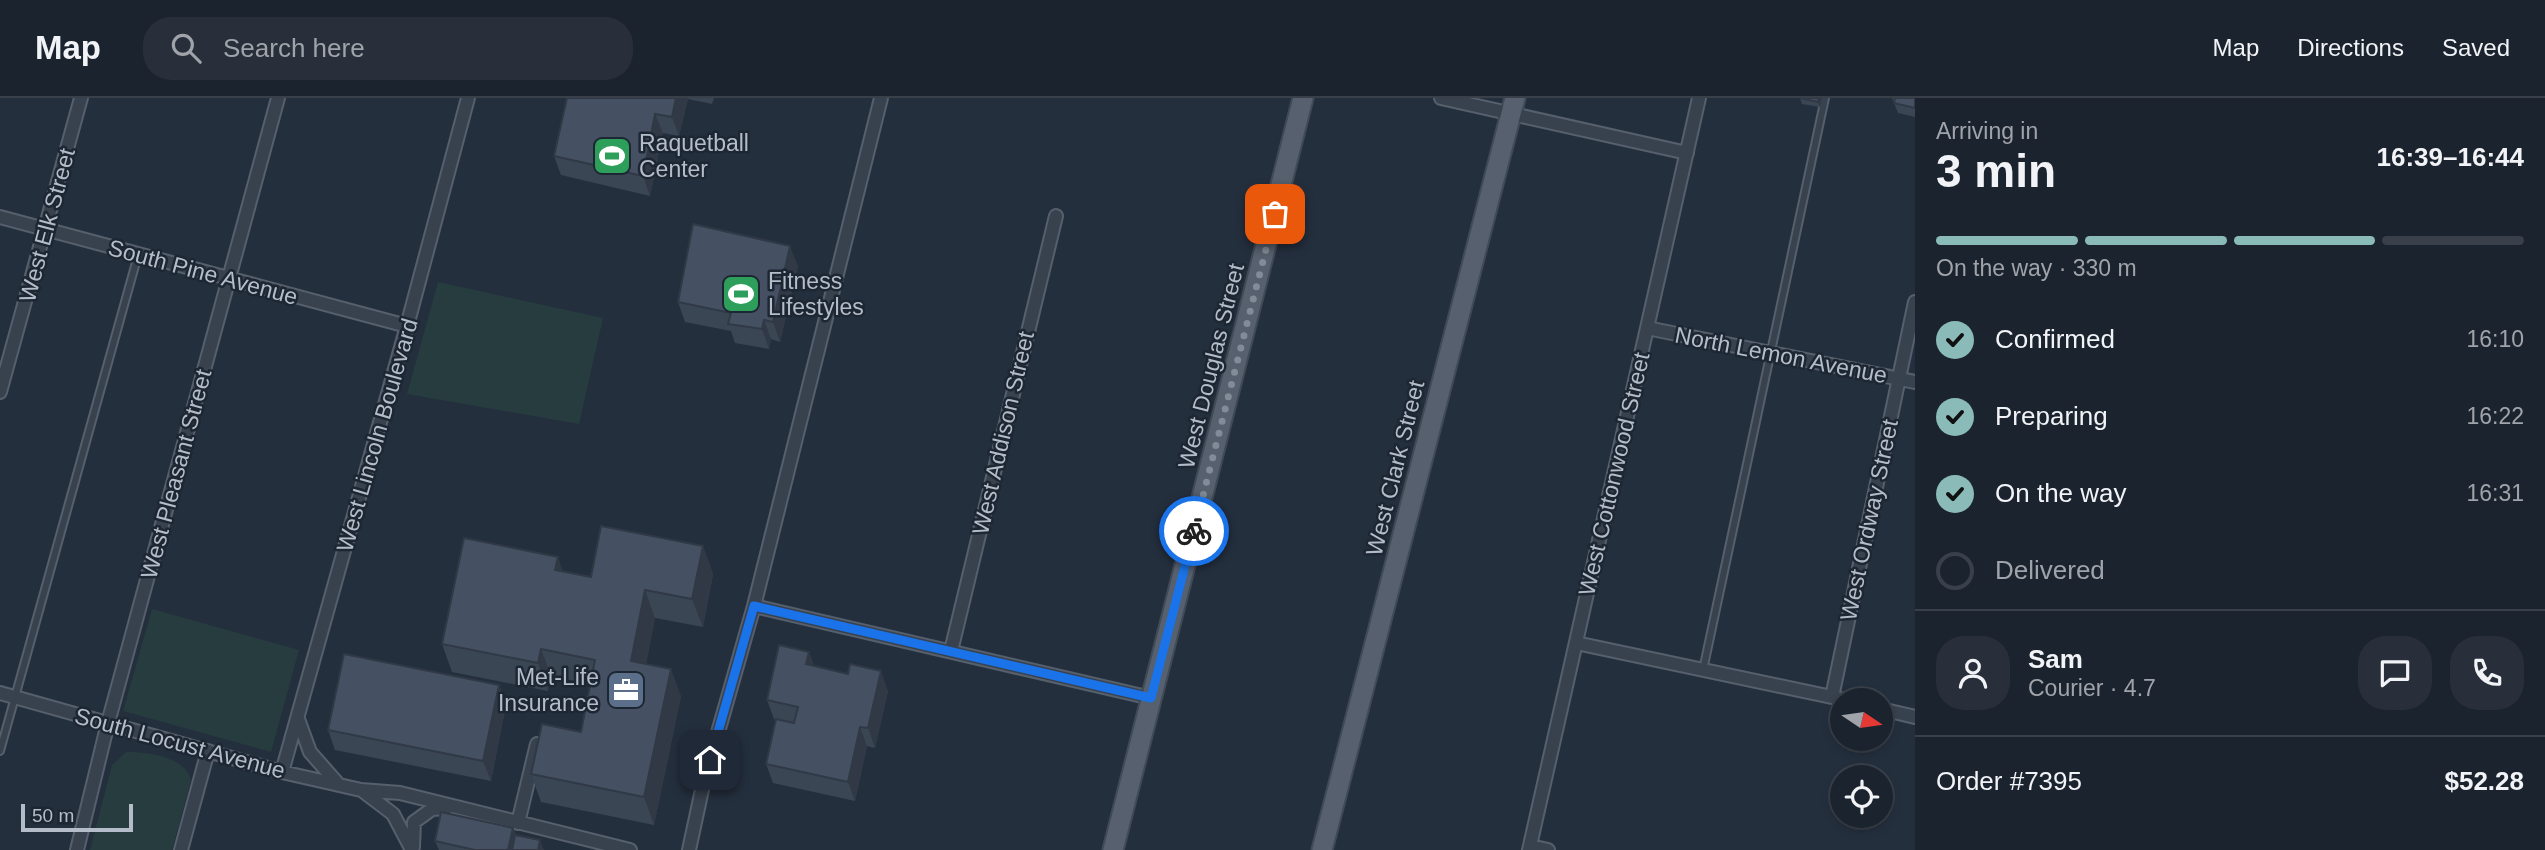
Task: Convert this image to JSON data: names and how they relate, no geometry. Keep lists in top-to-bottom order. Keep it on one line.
{"streets":{"main road":["West Douglas Street","West Clark Street"],"street":["West Elk Street","South Pine Avenue","North Lemon Avenue","West Addison Street","West Lincoln Boulevard","West Pleasant Street","West Cottonwood Street","West Ordway Street","South Locust Avenue"]},"crossings":[["West Elk Street","South Pine Avenue"],["South Pine Avenue","West Lincoln Boulevard"],["South Pine Avenue","West Pleasant Street"],["North Lemon Avenue","West Cottonwood Street"],["North Lemon Avenue","West Ordway Street"],["West Lincoln Boulevard","South Locust Avenue"],["West Pleasant Street","South Locust Avenue"]],"places":{"sports":["Raquetball Center","Fitness Lifestyles"],"office":["Met-Life Insurance"]},"scale_bar":"50 m","north":"right","page":{"header":"Map","search":"Search here","nav":["Map","Directions","Saved"],"heading":["3 min","Arriving in","16:39–16:44"],"panel":["Sam","Courier · 4.7","Order #7395","$52.28"],"bar":"On the way · 330 m","list":[["Confirmed","16:10"],["Preparing","16:22"],["On the way","16:31"],"Delivered"],"scale":"50 m"}}
